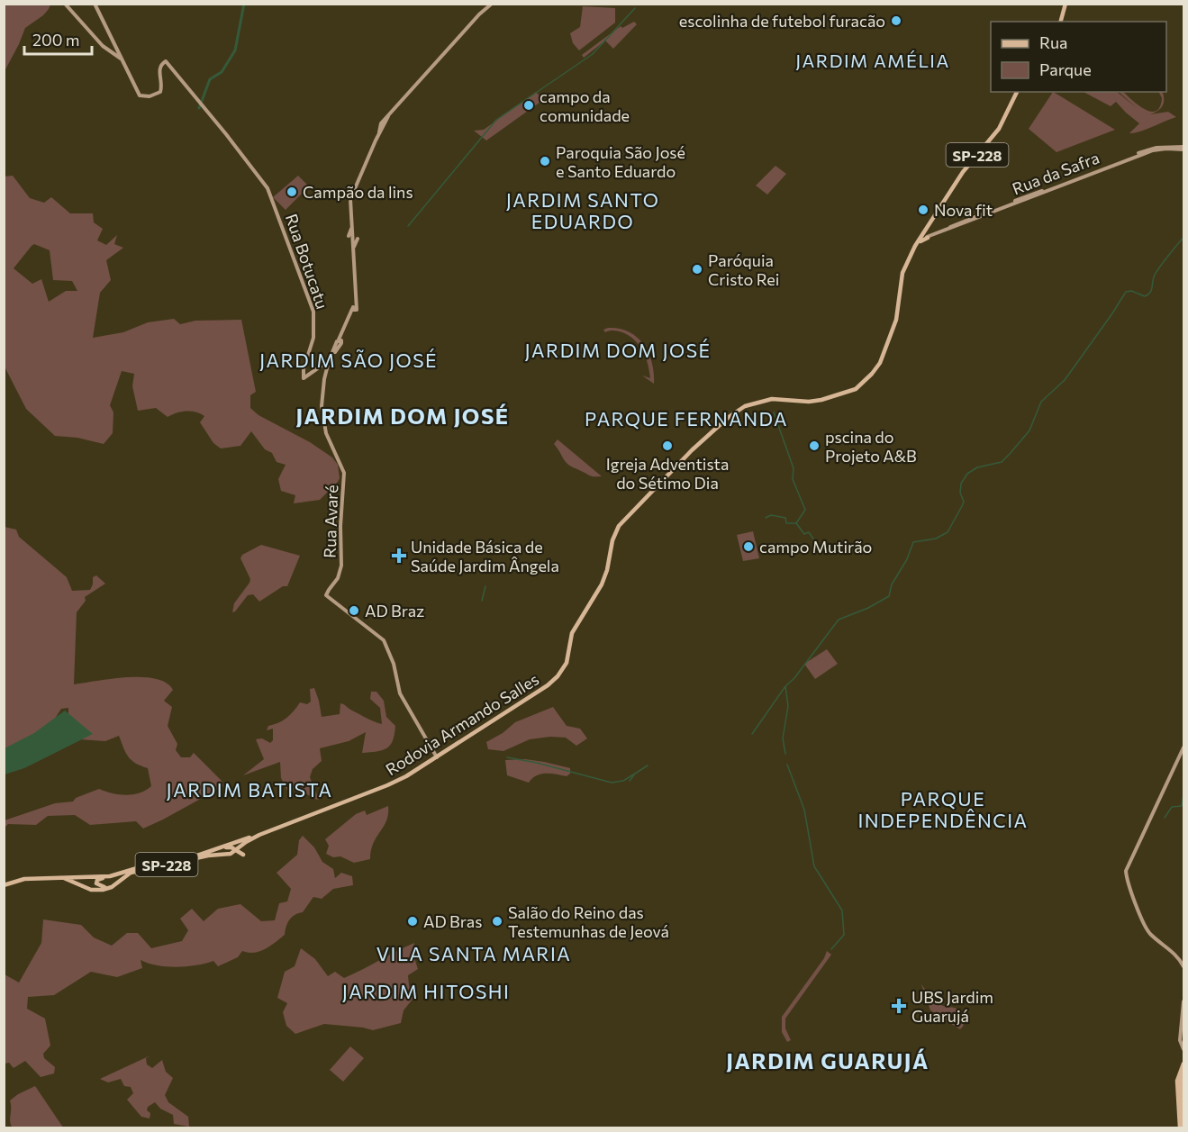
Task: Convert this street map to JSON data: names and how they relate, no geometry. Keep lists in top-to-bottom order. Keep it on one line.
{"streets":{"main road":["SP-228","Rua da Safra","Rua Botucatu","Rua Avaré","Rodovia Armando Salles"]},"crossings":[["SP-228","Rua da Safra"],["SP-228","Rodovia Armando Salles"],["Rua Botucatu","Rua Avaré"],["Rua Avaré","Rodovia Armando Salles"]],"districts":["JARDIM AMÉLIA","JARDIM SANTO EDUARDO","JARDIM DOM JOSÉ","JARDIM SÃO JOSÉ","JARDIM DOM JOSÉ","PARQUE FERNANDA","JARDIM BATISTA","PARQUE INDEPENDÊNCIA","VILA SANTA MARIA","JARDIM HITOSHI","JARDIM GUARUJÁ"],"places":{"other":["escolinha de futebol furacão","campo da comunidade","Paroquia São José e Santo Eduardo","Campão da lins","Nova fit","Paróquia Cristo Rei","Igreja Adventista do Sétimo Dia","pscina do Projeto A&B","campo Mutirão","AD Braz","AD Bras","Salão do Reino das Testemunhas de Jeová"],"health":["Unidade Básica de Saúde Jardim Ângela","UBS Jardim Guarujá"]},"legend":["Rua","Parque"],"scale_bar":"200 m"}
